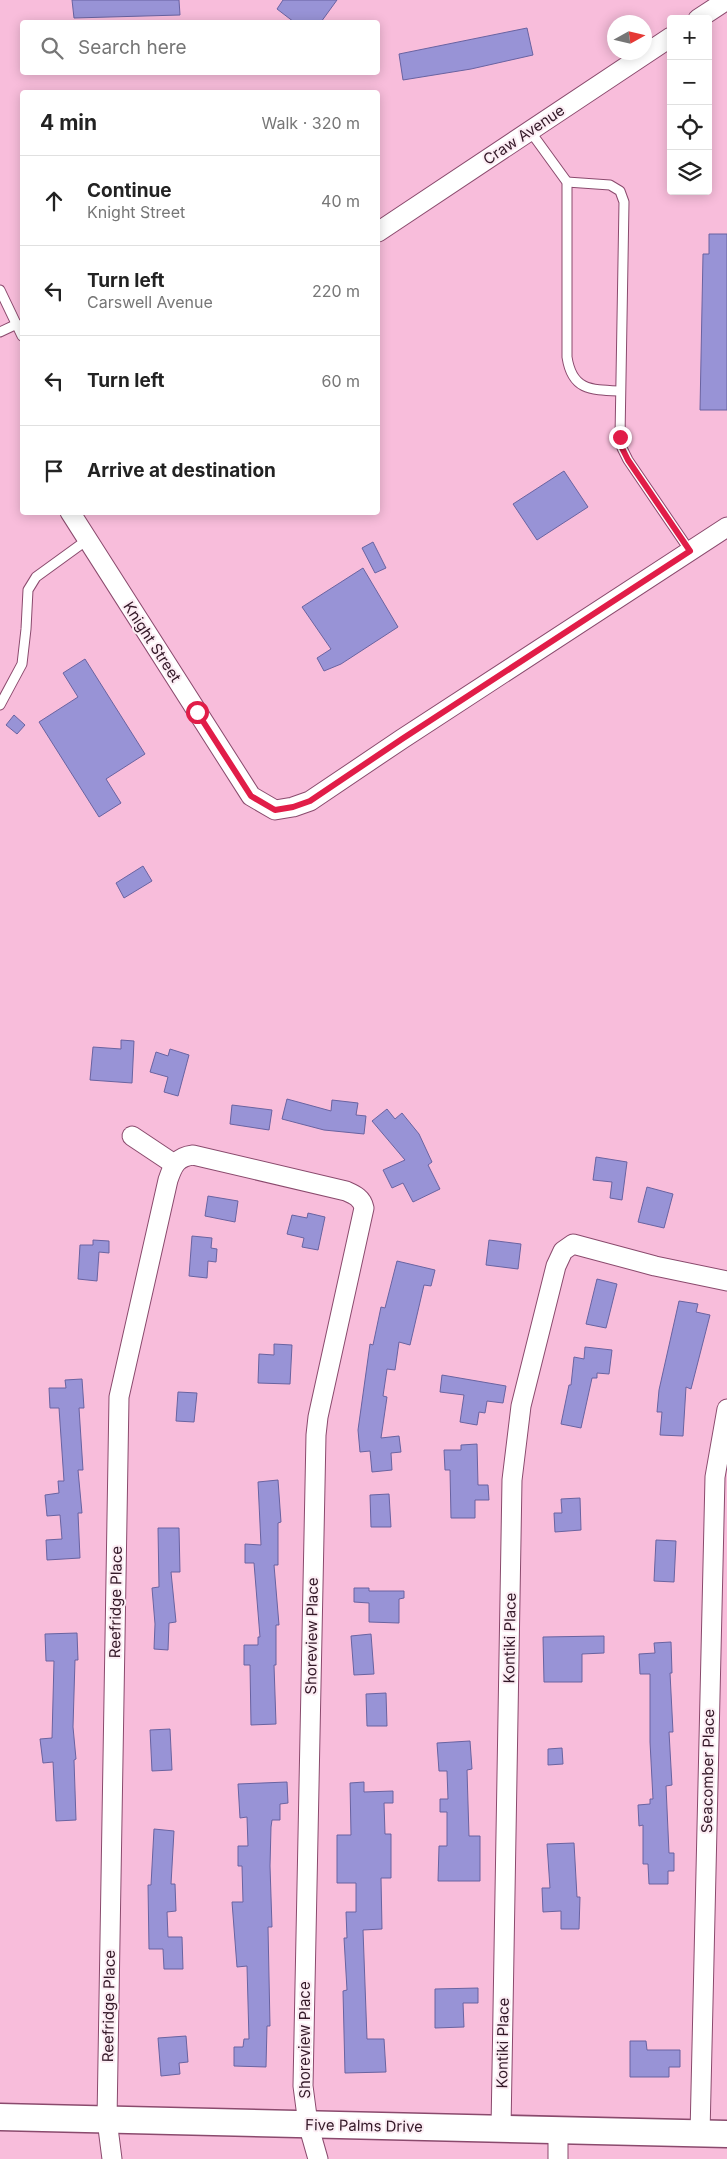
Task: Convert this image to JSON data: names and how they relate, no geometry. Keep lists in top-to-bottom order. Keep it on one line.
{"streets":{"street":["Craw Avenue","Knight Street","Reefridge Place","Shoreview Place","Kontiki Place","Seacomber Place","Five Palms Drive"]},"crossings":[["Reefridge Place","Shoreview Place"],["Reefridge Place","Five Palms Drive"],["Shoreview Place","Five Palms Drive"],["Kontiki Place","Five Palms Drive"],["Seacomber Place","Five Palms Drive"]],"north":"right","page":{"map_buttons":["+","−"],"search":"Search here","heading":["4 min","Walk · 320 m"],"list":[["Continue","Knight Street","40 m"],["Turn left","Carswell Avenue","220 m"],["Turn left","60 m"],"Arrive at destination"]}}
